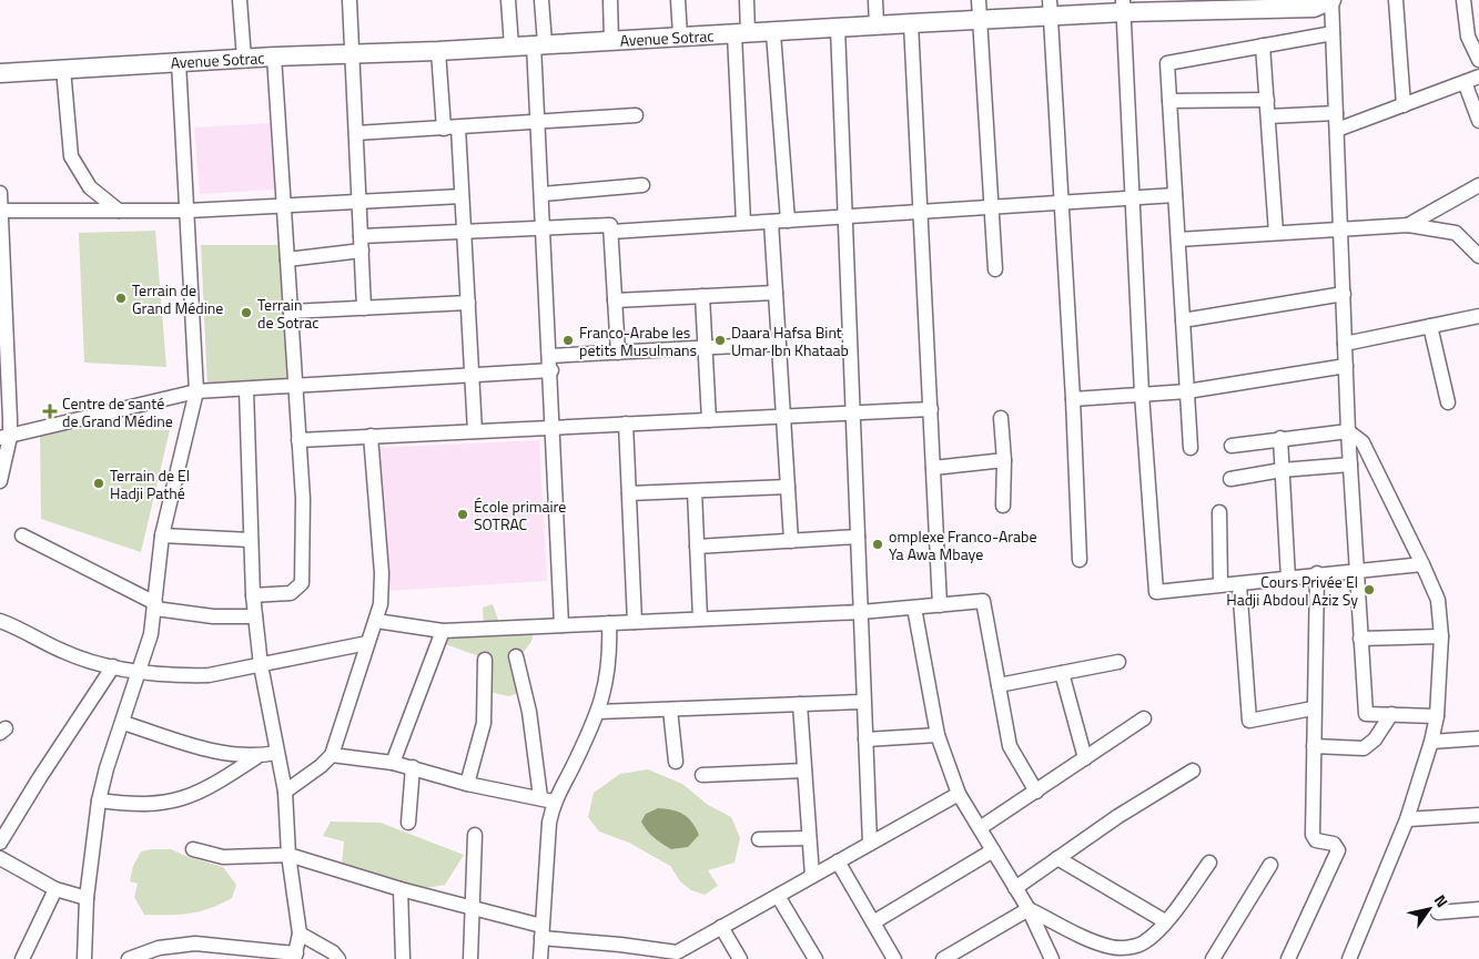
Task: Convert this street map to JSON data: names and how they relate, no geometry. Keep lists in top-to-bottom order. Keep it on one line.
{"streets":{"street":["Avenue Sotrac"]},"places":{"other":["Terrain de Grand Médine","Terrain de Sotrac","Franco-Arabe les petits Musulmans","Daara Hafsa Bint Umar Ibn Khataab","Terrain de El Hadji Pathé","École primaire SOTRAC","omplexe Franco-Arabe Ya Awa Mbaye","Cours Privée El Hadji Abdoul Aziz Sy"],"health":["Centre de santé de Grand Médine"]},"north":"top right"}
